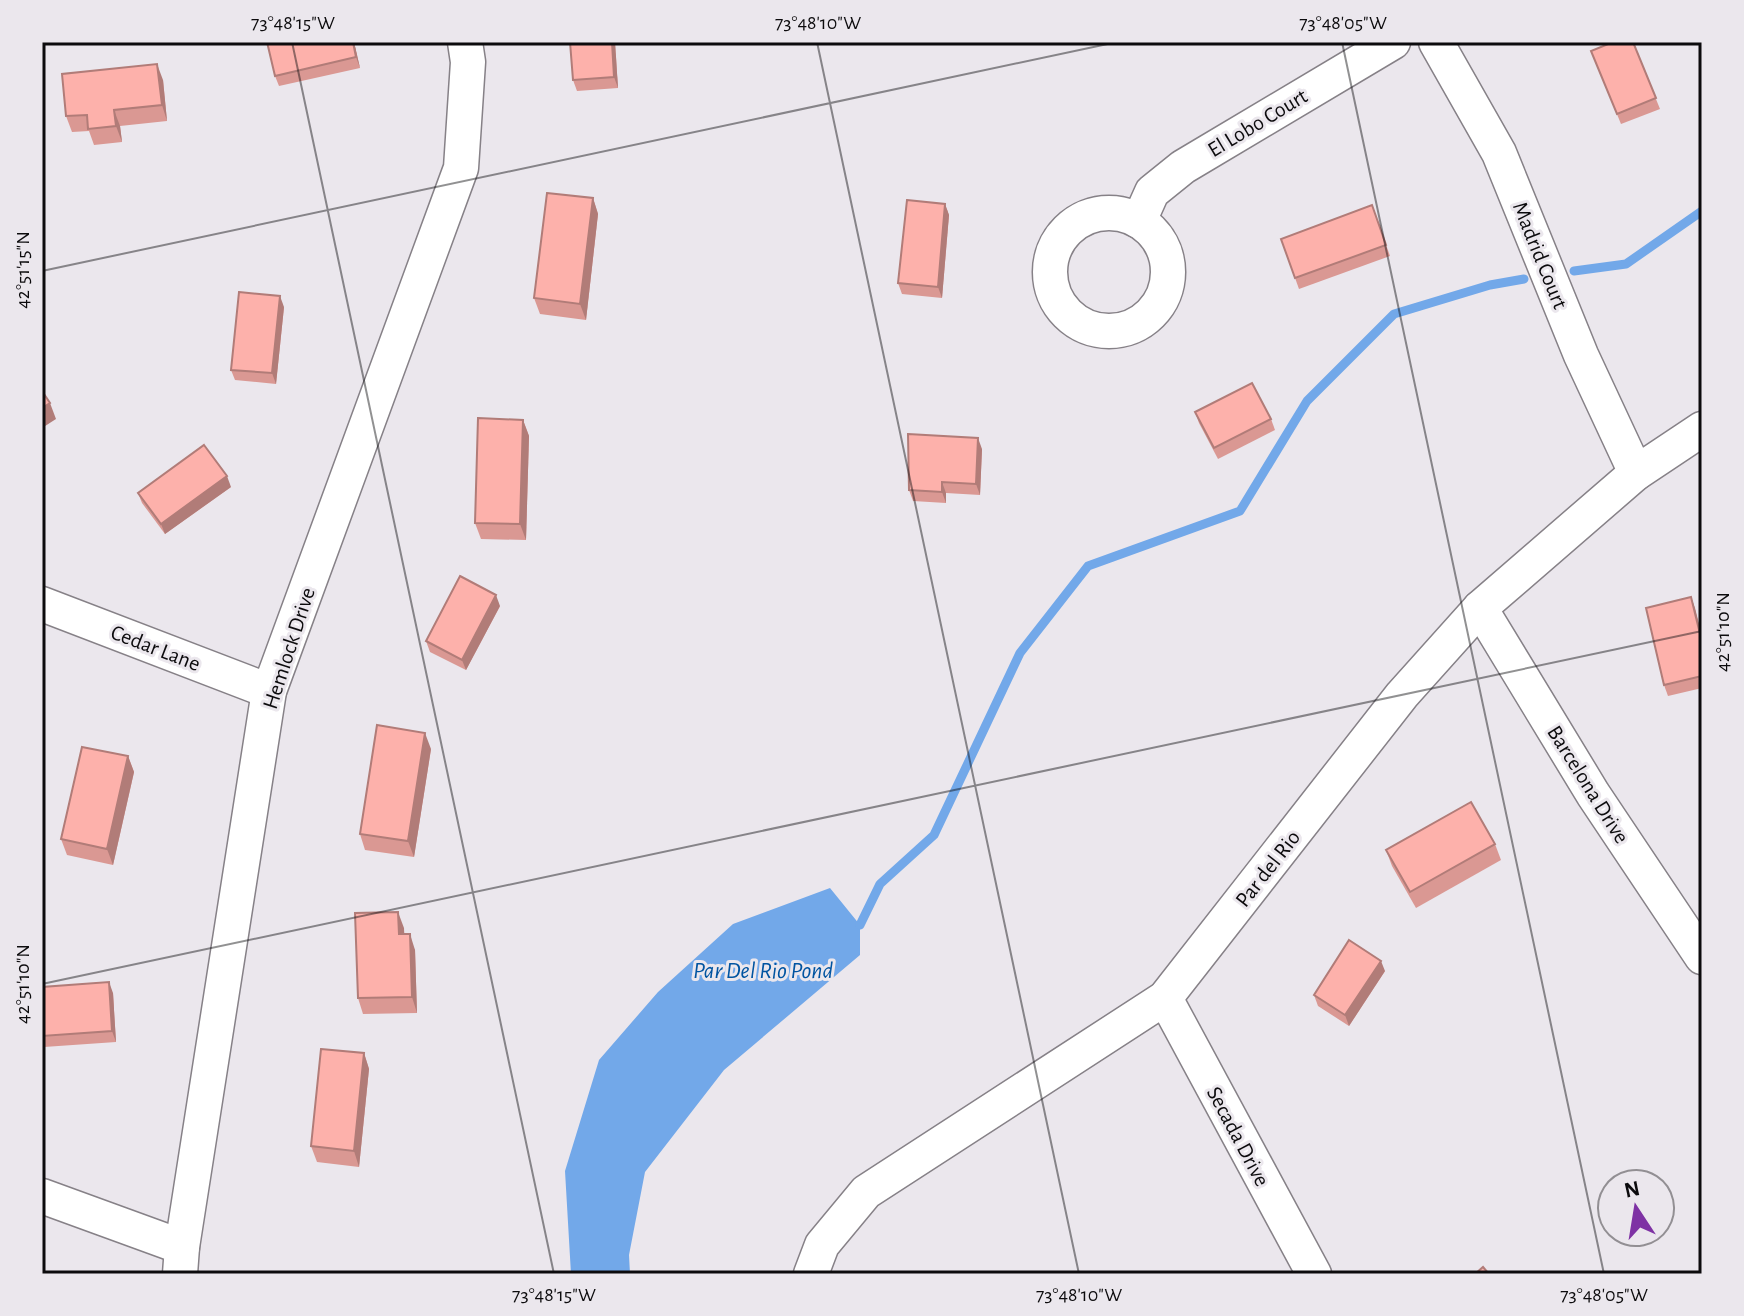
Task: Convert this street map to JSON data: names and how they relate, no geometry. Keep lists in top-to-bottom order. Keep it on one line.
{"streets":{"street":["El Lobo Court","Madrid Court","Cedar Lane","Hemlock Drive","Barcelona Drive","Par del Rio","Secada Drive"]},"crossings":[["Madrid Court","Par del Rio"],["Cedar Lane","Hemlock Drive"],["Barcelona Drive","Par del Rio"],["Par del Rio","Secada Drive"]],"water":["Par Del Rio Pond"],"north":"top","coordinates":["73°48'15\"W","73°48'10\"W","73°48'05\"W","42°51'15\"N","42°51'10\"N"]}
